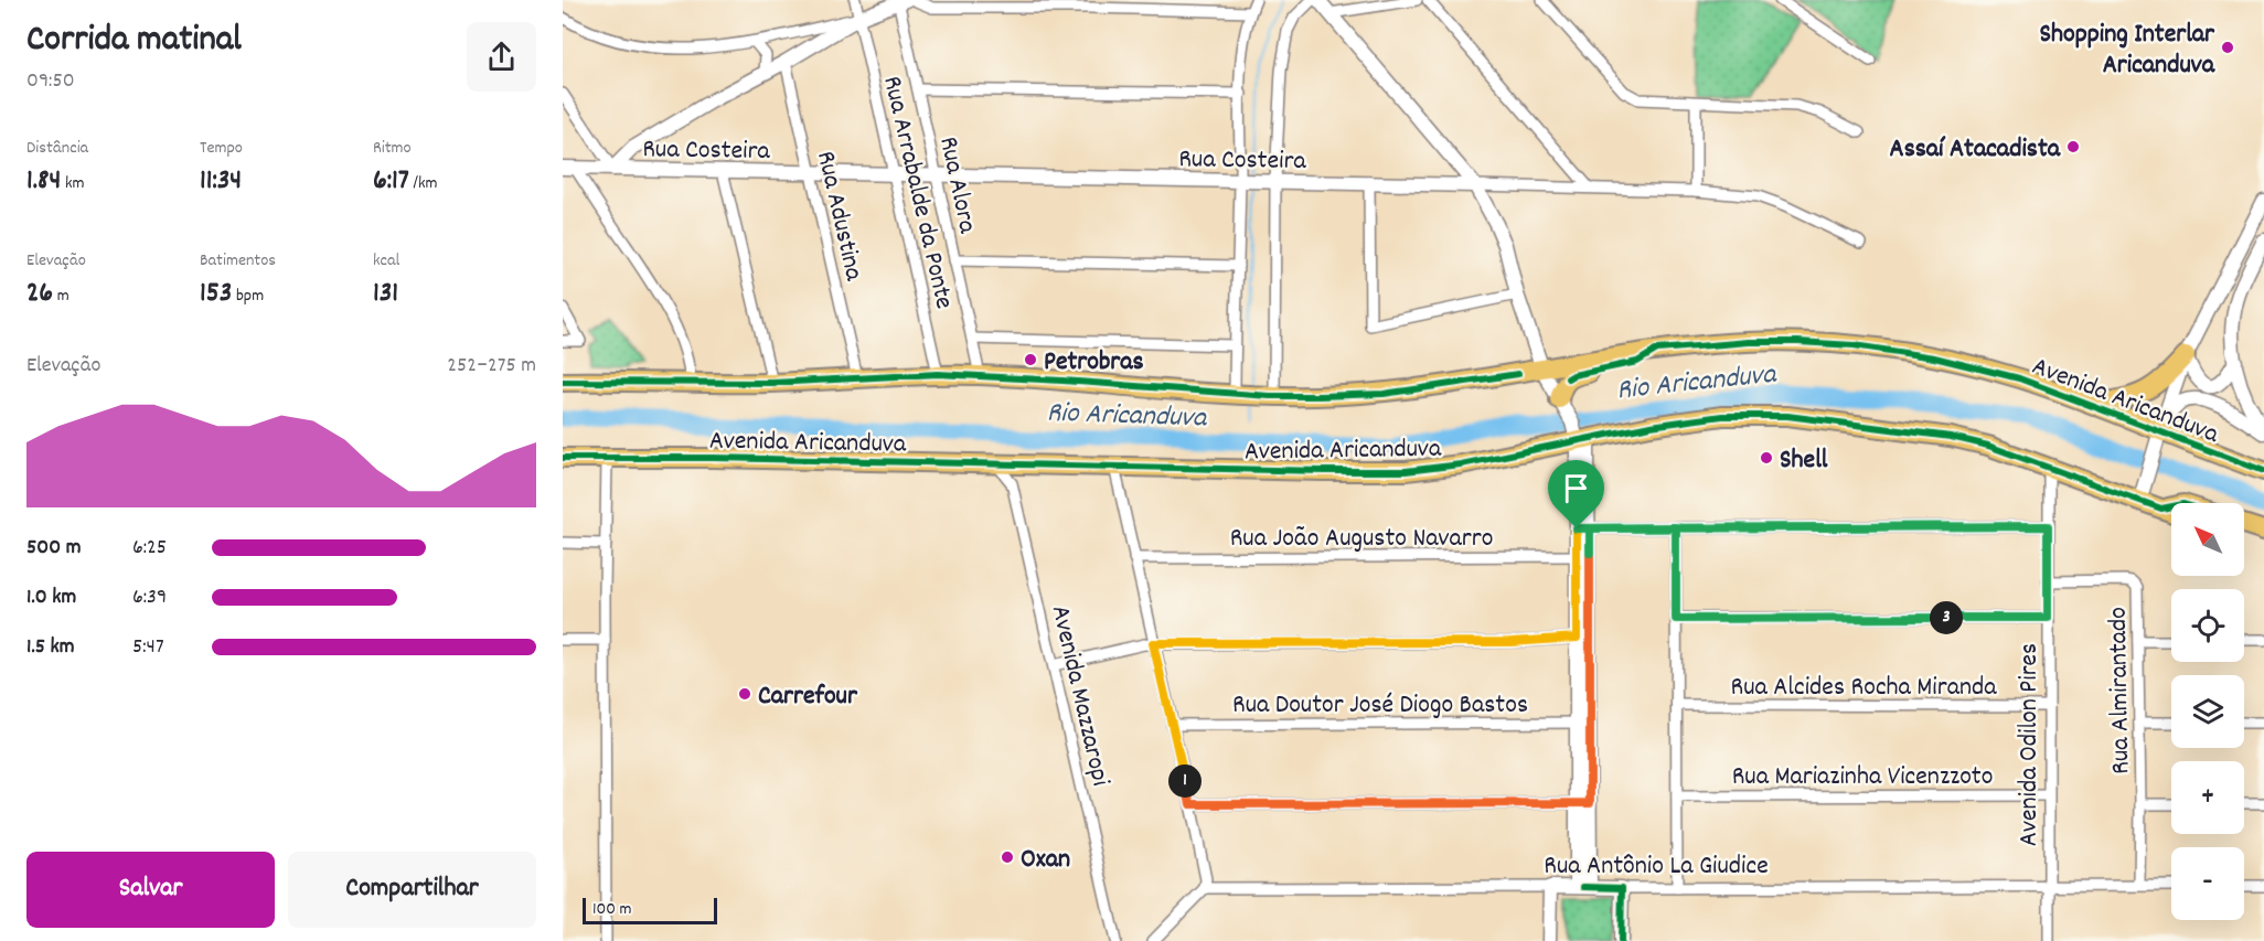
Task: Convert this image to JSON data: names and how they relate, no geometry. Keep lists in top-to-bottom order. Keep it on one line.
{"streets":{"highway":["Avenida Aricanduva"],"street":["Rua Costeira","Rua Alora","Rua Arrabalde da Ponte","Rua Adustina","Rua João Augusto Navarro","Rua Alcides Rocha Miranda","Rua Almirantado","Avenida Mazzaropi","Rua Doutor José Diogo Bastos","Avenida Odilon Pires","Rua Mariazinha Vicenzzoto","Rua Antônio La Giudice"]},"crossings":[["Rua Costeira","Rua Alora"],["Rua Costeira","Rua Arrabalde da Ponte"],["Rua Costeira","Rua Adustina"],["Rua Alora","Avenida Aricanduva"],["Rua Arrabalde da Ponte","Avenida Aricanduva"],["Rua Adustina","Avenida Aricanduva"],["Avenida Aricanduva","Avenida Mazzaropi"],["Avenida Aricanduva","Avenida Odilon Pires"],["Rua Alcides Rocha Miranda","Avenida Odilon Pires"],["Rua Almirantado","Avenida Odilon Pires"],["Rua Almirantado","Rua Antônio La Giudice"],["Avenida Odilon Pires","Rua Mariazinha Vicenzzoto"],["Avenida Odilon Pires","Rua Antônio La Giudice"]],"water":["Rio Aricanduva"],"places":["Shopping Interlar Aricanduva","Assaí Atacadista","Petrobras","Shell","Carrefour","Oxan"],"scale_bar":"100 m","north":"top left","page":{"heading":["Corrida matinal","09:50"],"stats":[["Distância","1.84 km"],["Tempo","11:34"],["Ritmo","6:17 /km"],["Elevação","26 m"],["Batimentos","153 bpm"],["kcal","131"]],"chart":["Elevação","252–275 m"],"map_buttons":["+","−"],"list":[{"name":"500 m","note":"6:25"},{"name":"1.0 km","note":"6:39"},{"name":"1.5 km","note":"5:47"}],"pins":["3","1"],"buttons":["Salvar","Compartilhar"],"scale":"100 m"}}
